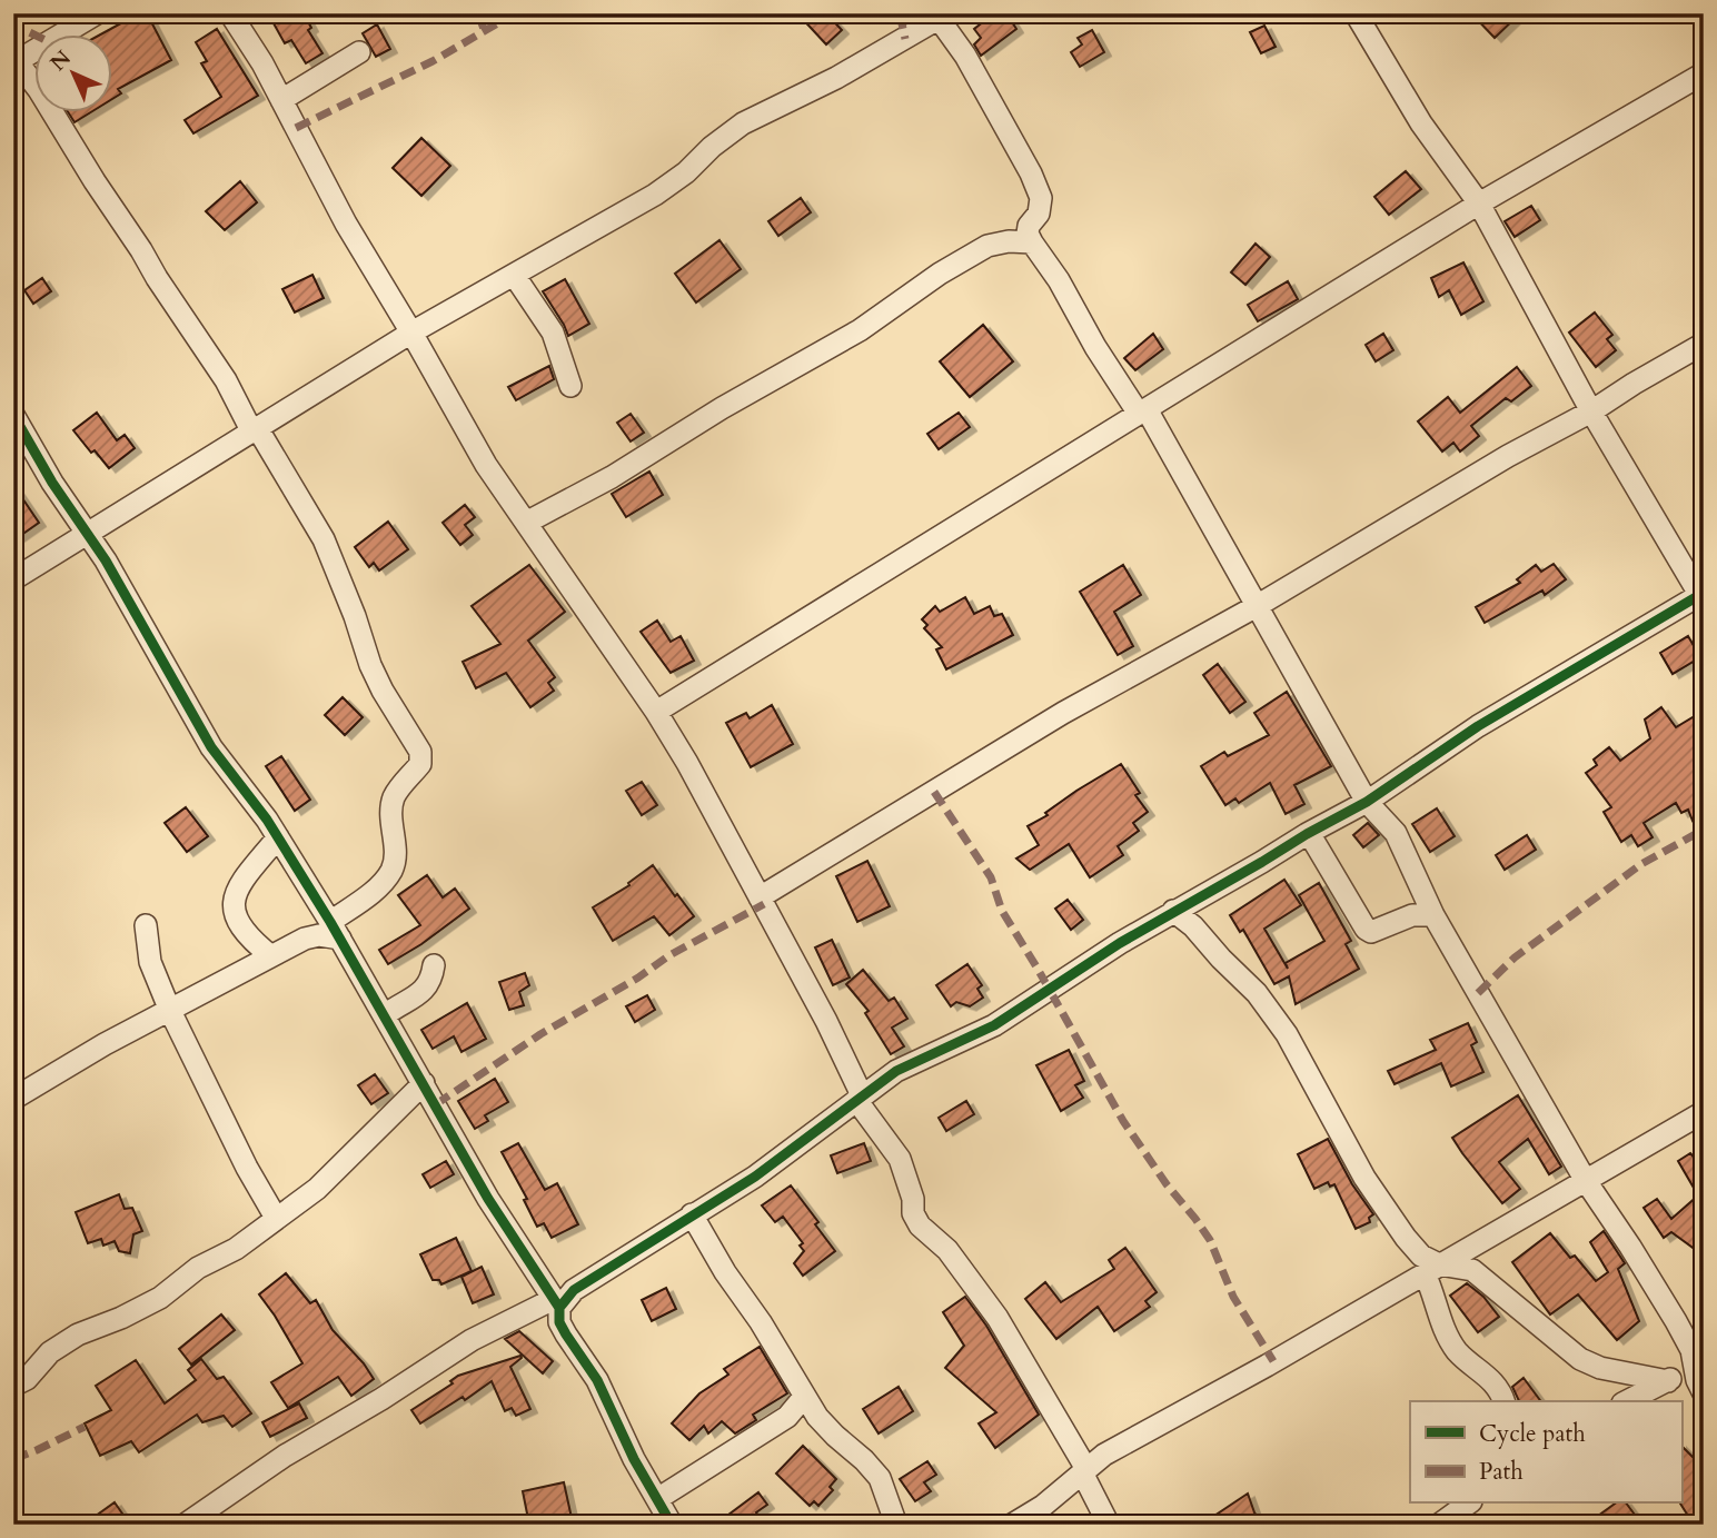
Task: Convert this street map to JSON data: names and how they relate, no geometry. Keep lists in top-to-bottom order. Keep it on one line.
{"legend":["Cycle path","Path"],"north":"top left"}
